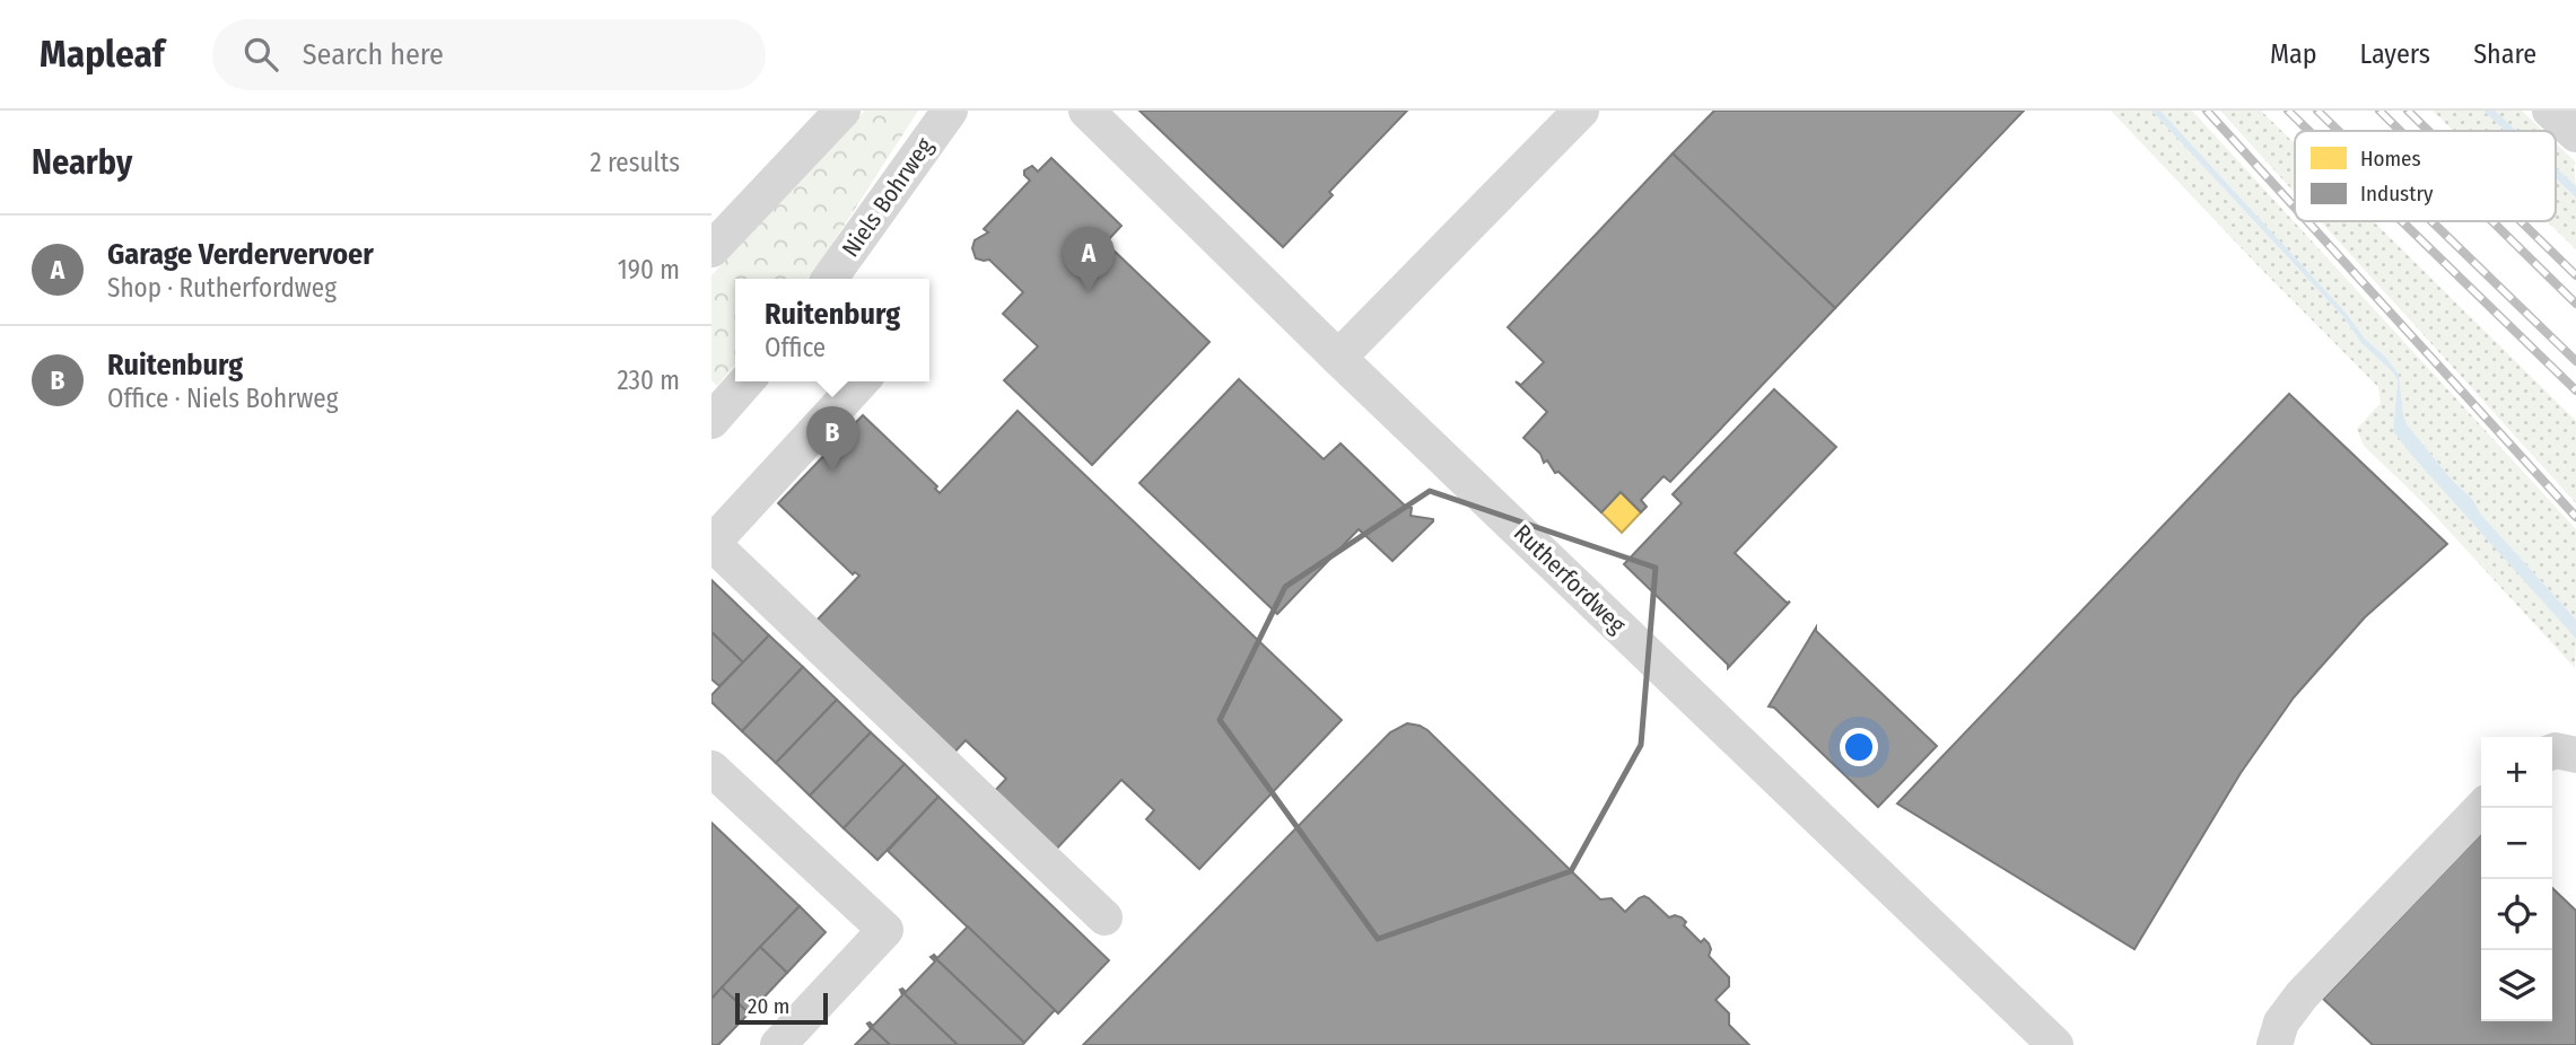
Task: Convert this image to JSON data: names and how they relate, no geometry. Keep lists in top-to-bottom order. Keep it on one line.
{"streets":{"street":["Niels Bohrweg","Rutherfordweg"]},"legend":["Homes","Industry"],"scale_bar":"20 m","page":{"header":"Mapleaf","search":"Search here","nav":["Map","Layers","Share"],"heading":["Nearby","2 results"],"list":[{"mark":"A","name":"Garage Verdervervoer","note":"Shop · Rutherfordweg","value":"190 m"},{"mark":"B","name":"Ruitenburg","note":"Office · Niels Bohrweg","value":"230 m"}],"pins":["A","B"],"popup":["Ruitenburg","Office"],"map_buttons":["+","−"],"scale":"20 m"}}
